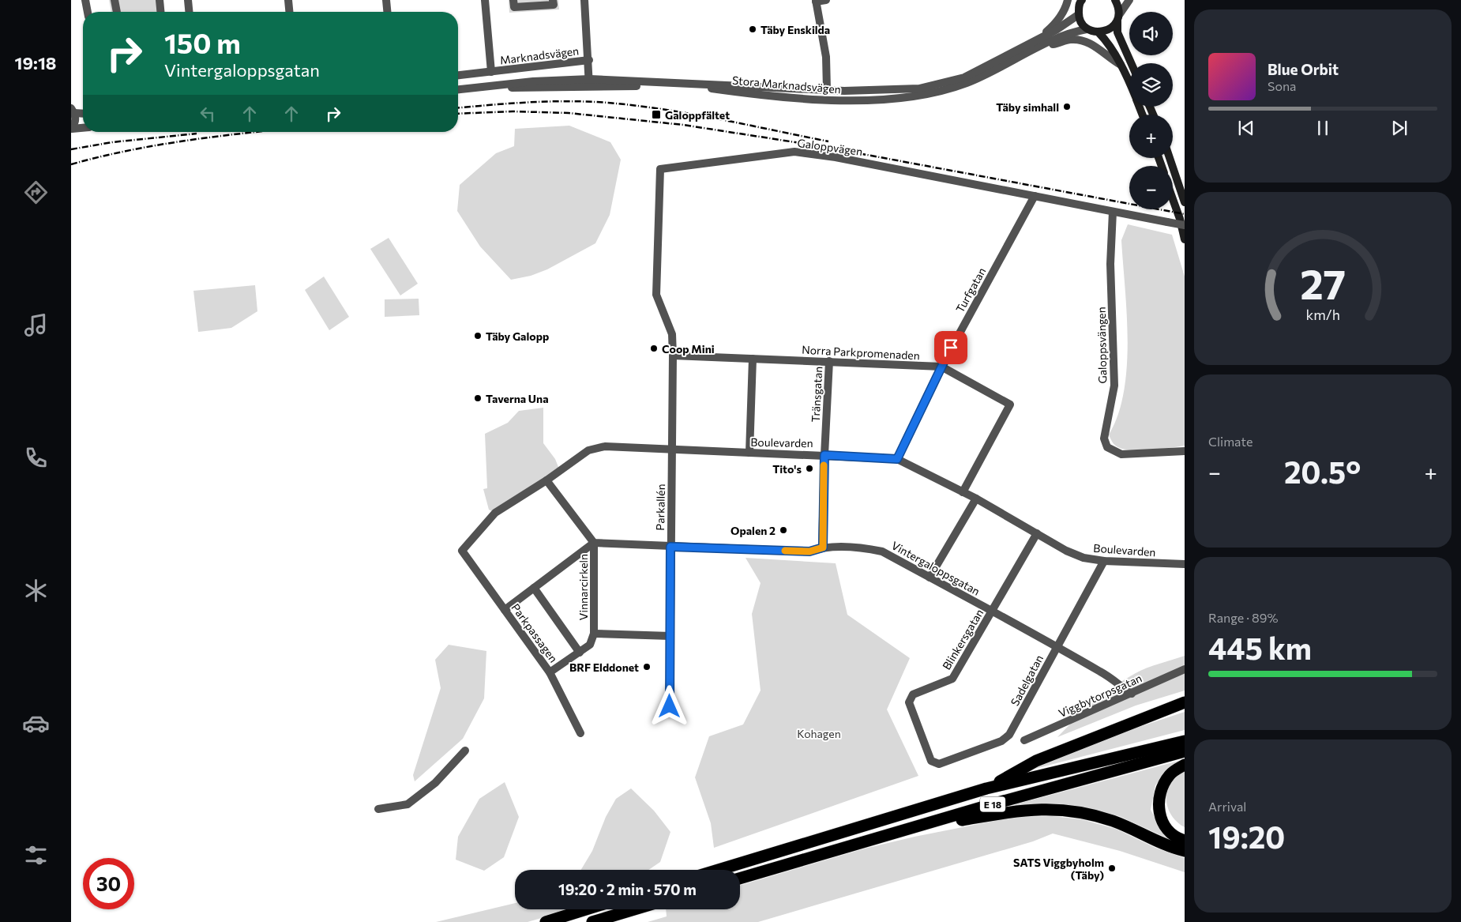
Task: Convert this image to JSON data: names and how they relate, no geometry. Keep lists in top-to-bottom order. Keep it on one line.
{"streets":{"highway":["E 18"],"street":["Marknadsvägen","Stora Marknadsvägen","Galoppvägen","Turfgatan","Galoppsvängen","Norra Parkpromenaden","Tränsgatan","Boulevarden","Parkallén","Vintergaloppsgatan","Vinnarcirkeln","Parkpassagen","Blinkersgatan","Sadelgatan","Viggbytorpsgatan"]},"crossings":[["Marknadsvägen","Stora Marknadsvägen"],["Galoppvägen","Turfgatan"],["Galoppvägen","Galoppsvängen"],["Galoppvägen","Norra Parkpromenaden"],["Galoppvägen","Parkallén"],["Turfgatan","Norra Parkpromenaden"],["Turfgatan","Boulevarden"],["Norra Parkpromenaden","Tränsgatan"],["Norra Parkpromenaden","Boulevarden"],["Norra Parkpromenaden","Parkallén"],["Tränsgatan","Boulevarden"],["Tränsgatan","Vintergaloppsgatan"],["Boulevarden","Parkallén"],["Boulevarden","Parkpassagen"],["Boulevarden","Blinkersgatan"],["Boulevarden","Sadelgatan"],["Parkallén","Vintergaloppsgatan"],["Vintergaloppsgatan","Vinnarcirkeln"],["Vintergaloppsgatan","Blinkersgatan"],["Vintergaloppsgatan","Sadelgatan"],["Vintergaloppsgatan","Viggbytorpsgatan"],["Vinnarcirkeln","Parkpassagen"],["Blinkersgatan","Sadelgatan"]],"parks":["Kohagen"],"places":{"other":["Täby Enskilda","Täby simhall","Täby Galopp","Coop Mini","Taverna Una","Tito's","Opalen 2","BRF Elddonet","SATS Viggbyholm (Täby)"],"transit":["Galoppfältet"]},"page":{"tabs":"19:18","map_buttons":["+","−"],"turn":["150 m","Vintergaloppsgatan"],"song":["Blue Orbit","Sona"],"tile":["Climate",["Range · 89%","445 km"],["Arrival","19:20"]],"heat":["−","20.5°","+"],"limit":"30","trip":"19:20 · 2 min · 570 m","gauge":["27","km/h"]}}
